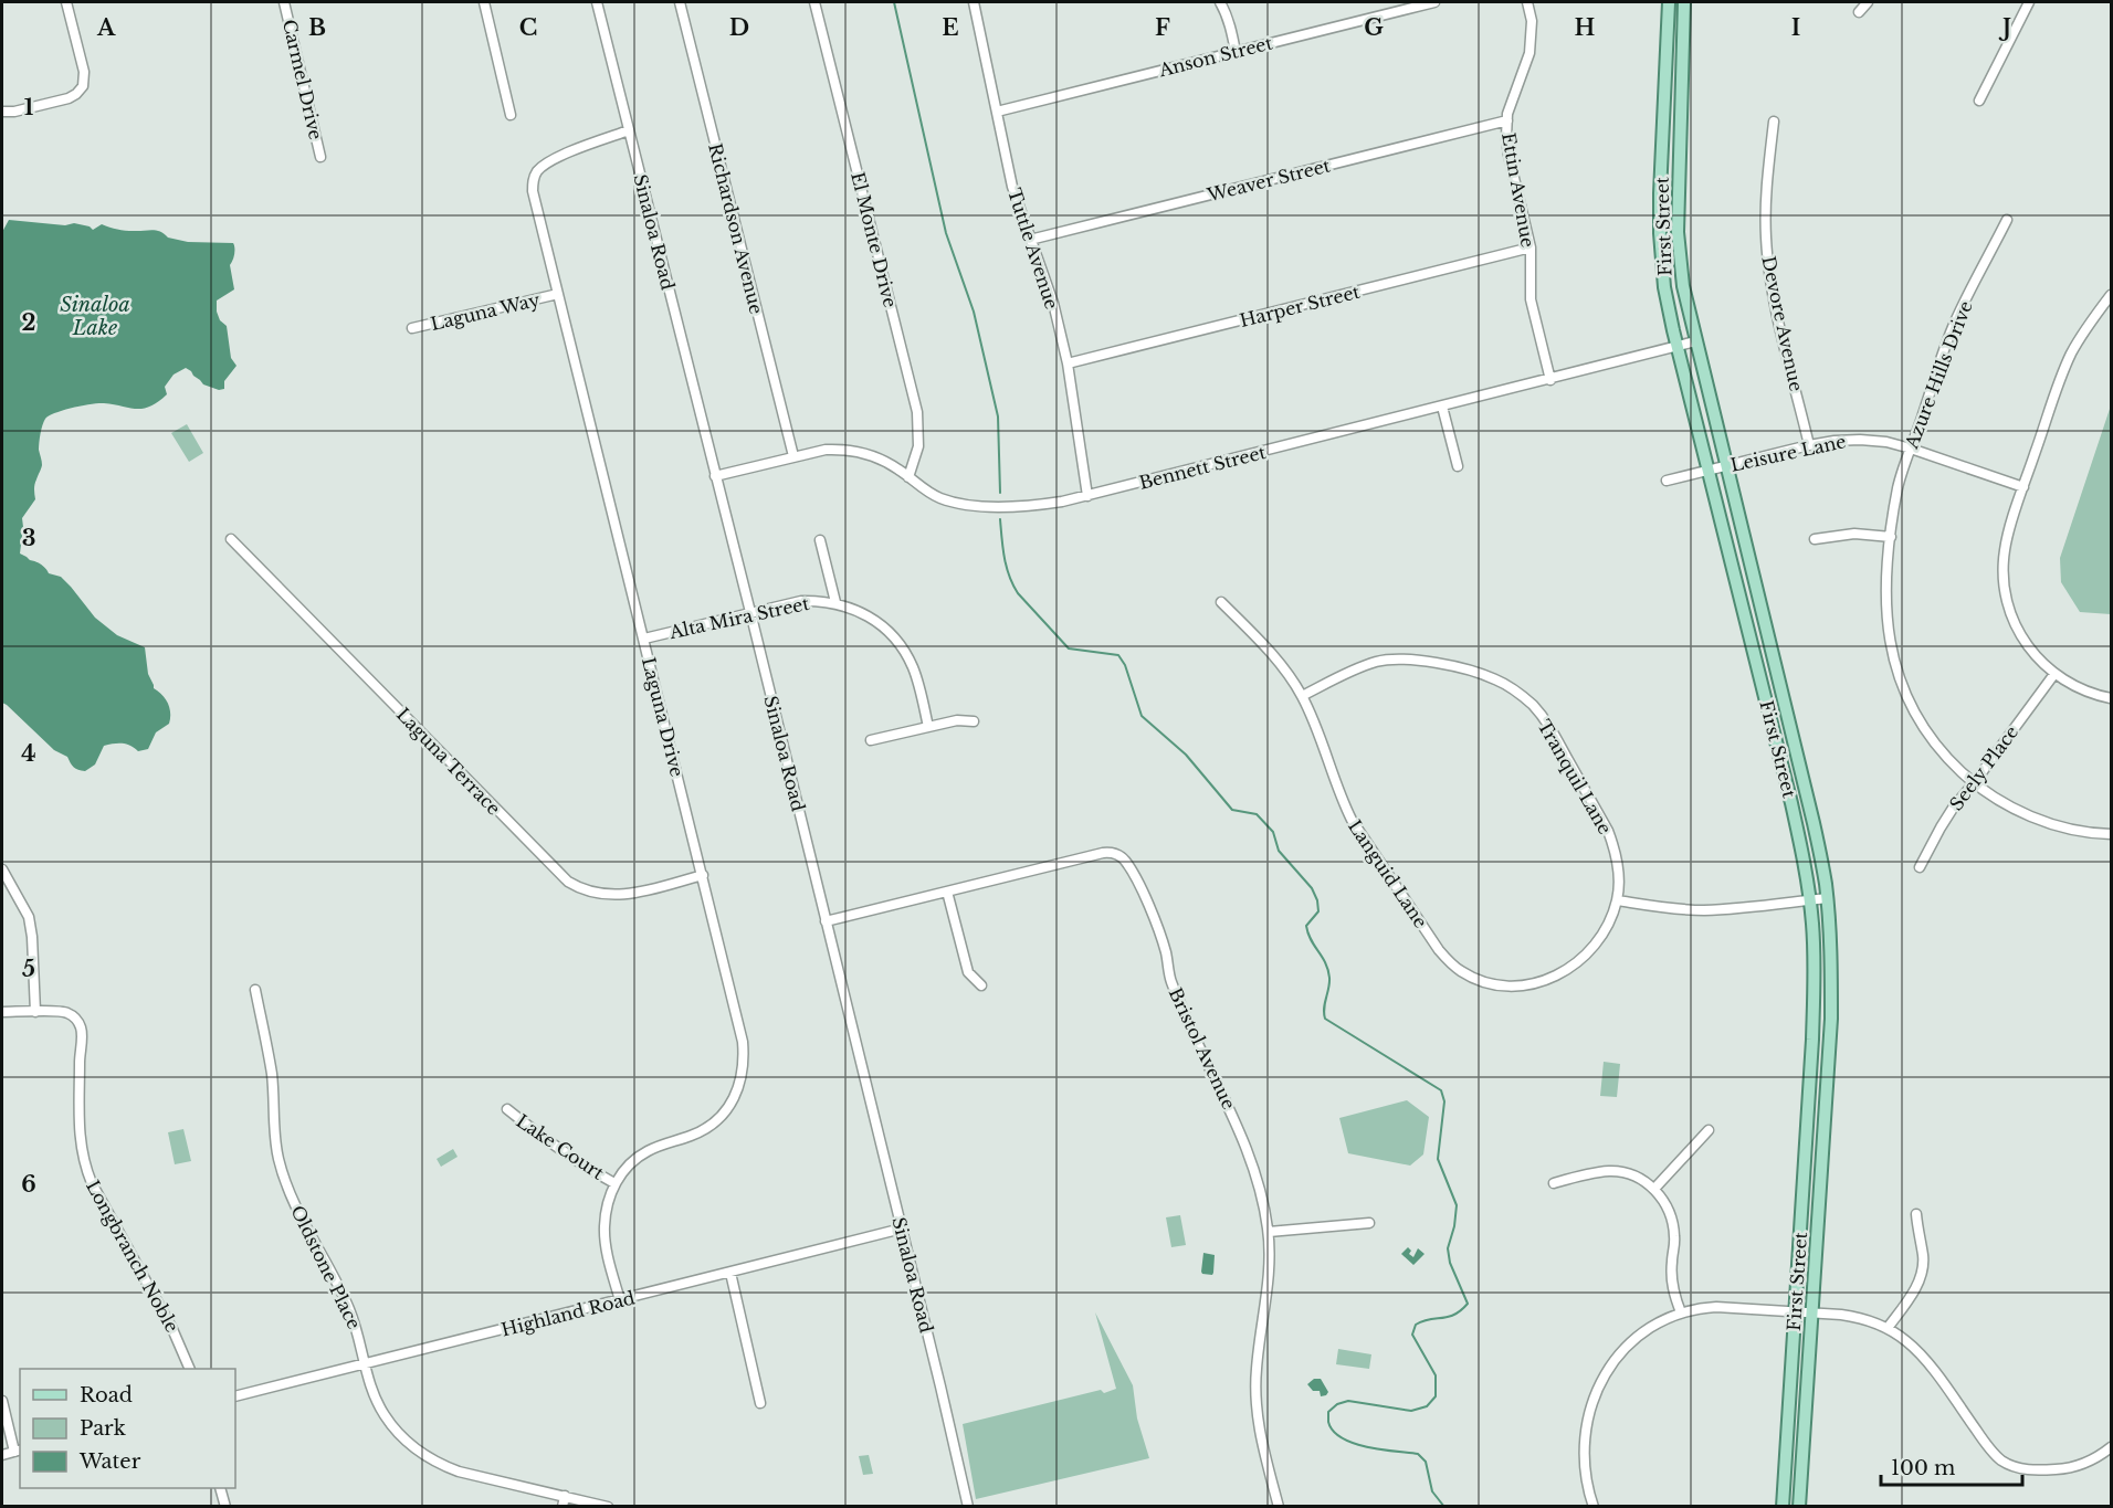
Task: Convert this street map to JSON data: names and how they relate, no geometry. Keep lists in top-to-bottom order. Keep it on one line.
{"streets":{"main road":["First Street"],"street":["Anson Street","Carmel Drive","Weaver Street","Ettin Avenue","Richardson Avenue","Sinaloa Road","El Monte Drive","Tuttle Avenue","Harper Street","Laguna Way","Devore Avenue","Azure Hills Drive","Leisure Lane","Bennett Street","Alta Mira Street","Laguna Drive","Laguna Terrace","Seely Place","Tranquil Lane","Languid Lane","Bristol Avenue","Lake Court","Longbranch Noble","Oldstone Place","Highland Road"]},"crossings":[["Anson Street","Tuttle Avenue"],["Weaver Street","Ettin Avenue"],["Weaver Street","Tuttle Avenue"],["Ettin Avenue","Harper Street"],["Ettin Avenue","Bennett Street"],["First Street","Leisure Lane"],["First Street","Bennett Street"],["Richardson Avenue","Bennett Street"],["Sinaloa Road","Bennett Street"],["Sinaloa Road","Alta Mira Street"],["Sinaloa Road","Laguna Drive"],["Sinaloa Road","Bristol Avenue"],["Sinaloa Road","Highland Road"],["El Monte Drive","Bennett Street"],["Tuttle Avenue","Harper Street"],["Tuttle Avenue","Bennett Street"],["Laguna Way","Laguna Drive"],["Devore Avenue","Leisure Lane"],["Azure Hills Drive","Leisure Lane"],["Azure Hills Drive","Seely Place"],["Alta Mira Street","Laguna Drive"],["Laguna Drive","Laguna Terrace"],["Laguna Drive","Lake Court"],["Laguna Drive","Highland Road"],["Tranquil Lane","Languid Lane"],["Oldstone Place","Highland Road"]],"water":["Sinaloa Lake"],"legend":["Road","Park","Water"],"scale_bar":"100 m","grid":{"columns":["A","B","C","D","E","F","G","H","I","J"],"rows":["1","2","3","4","5","6"]}}
